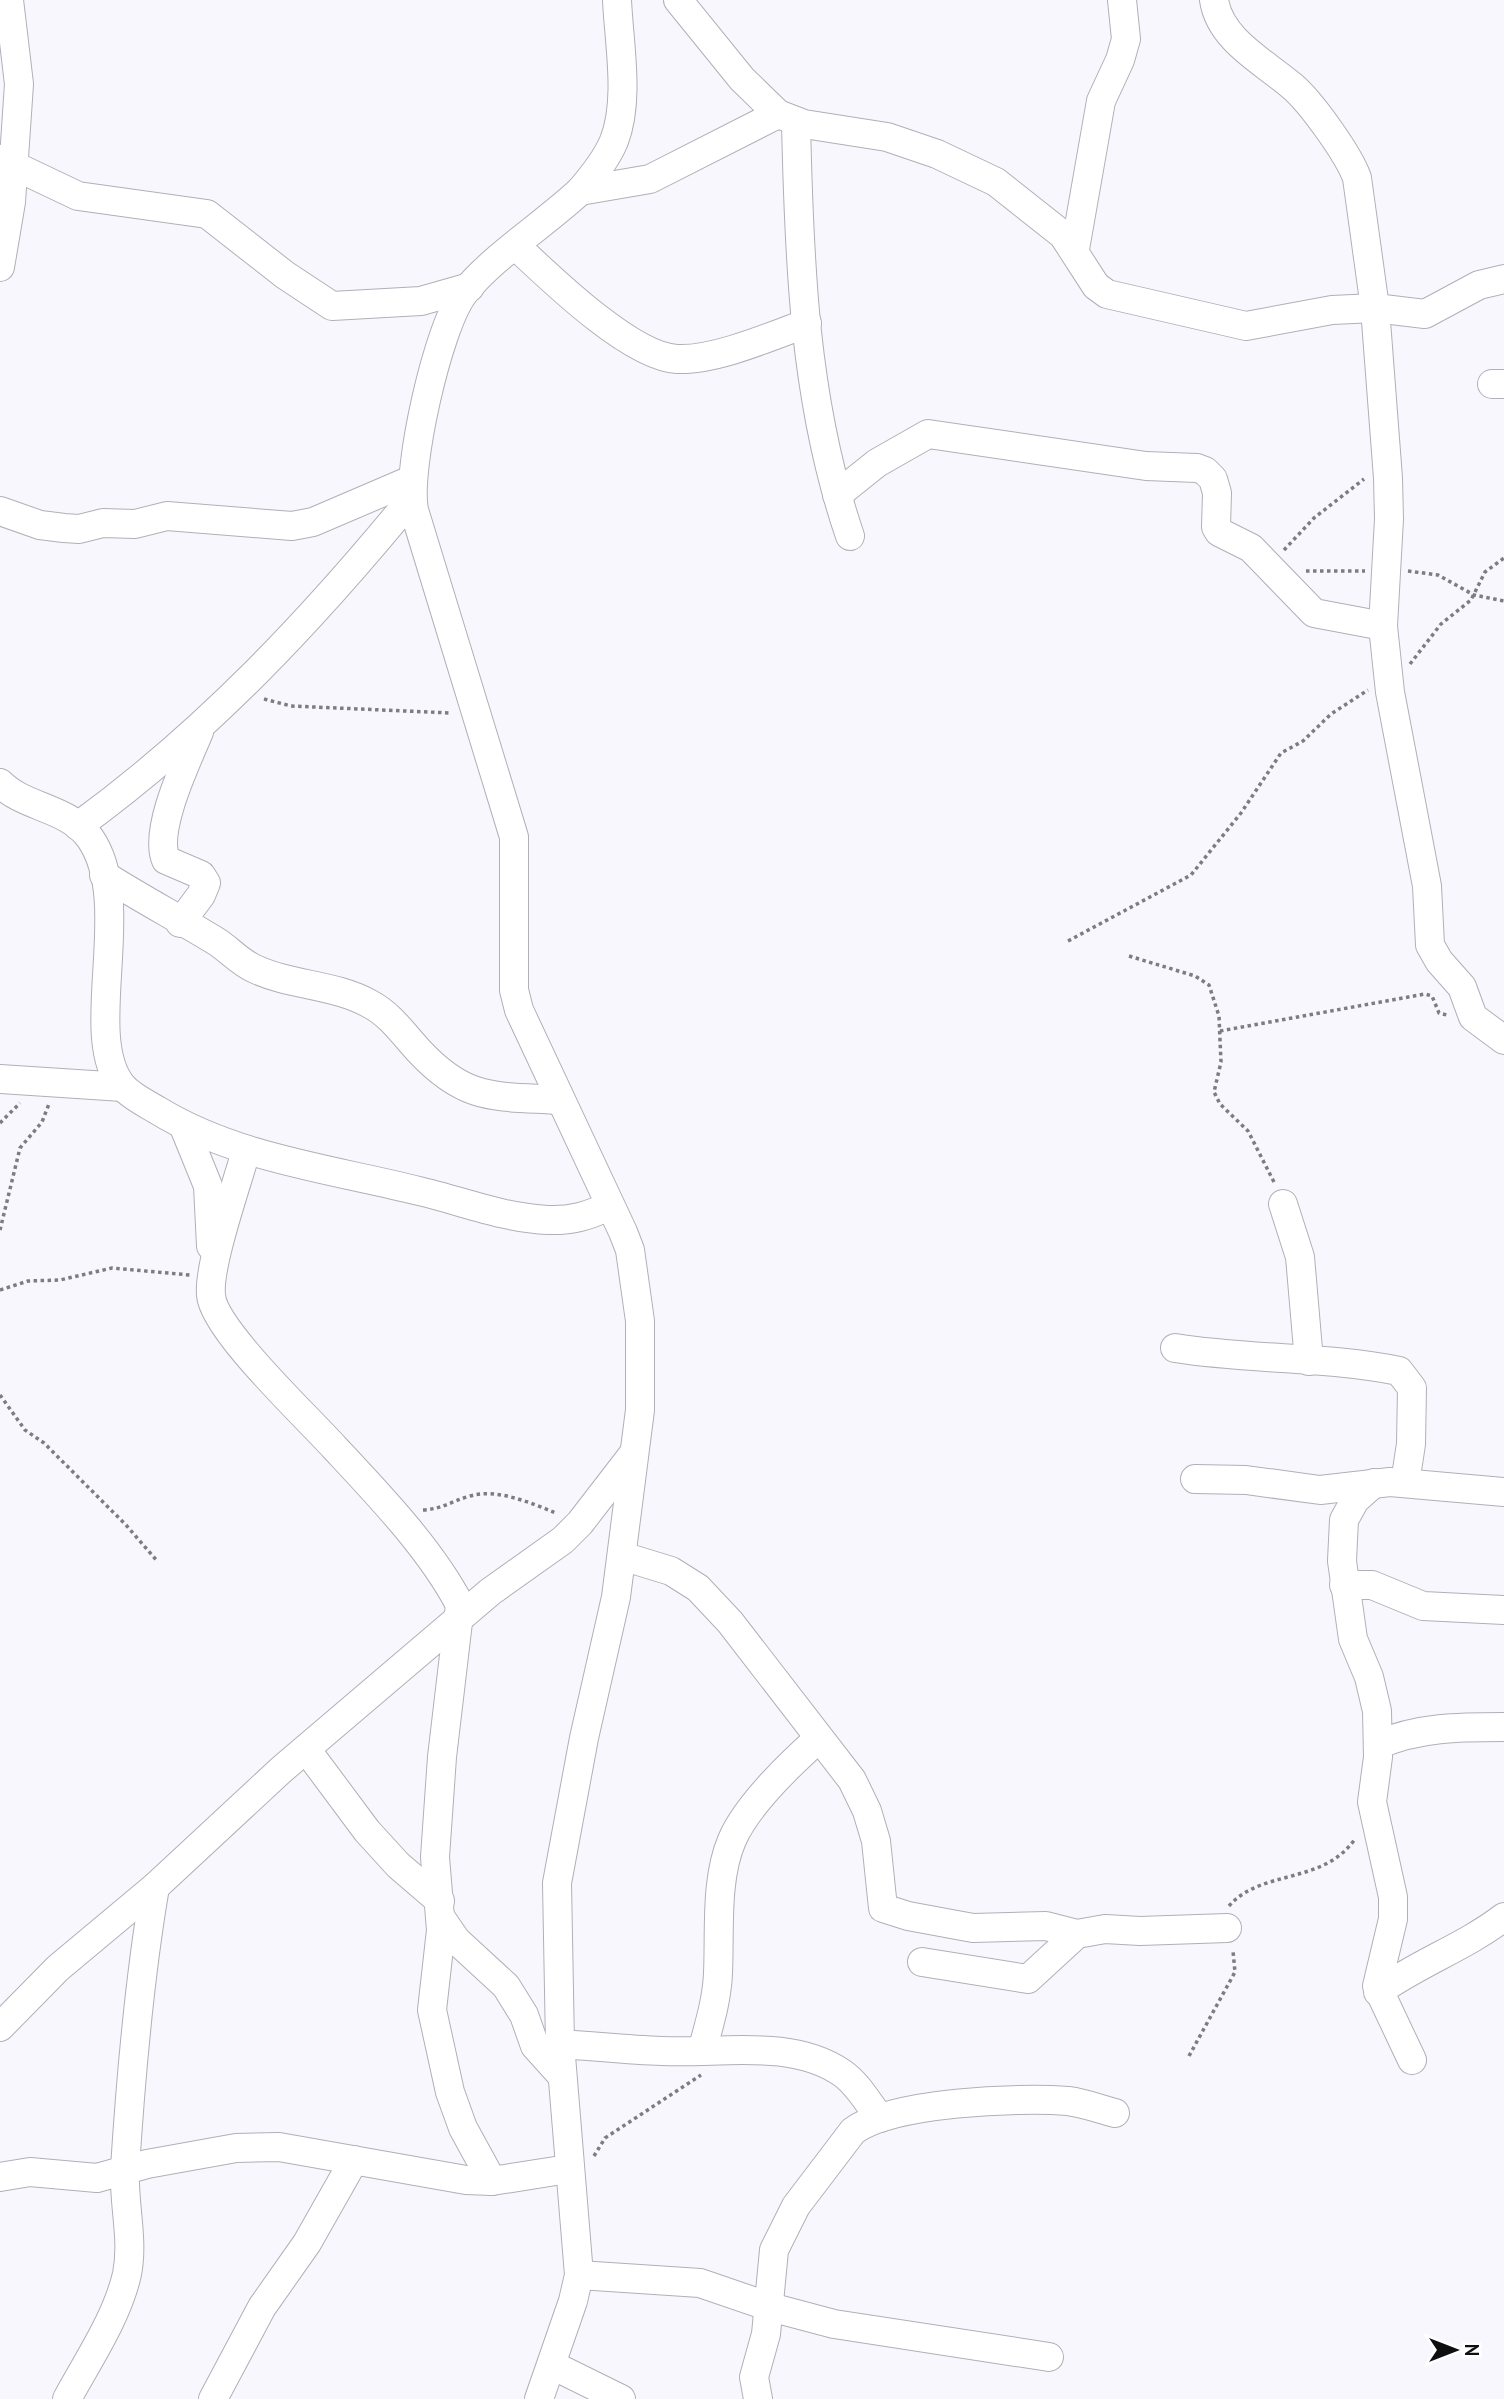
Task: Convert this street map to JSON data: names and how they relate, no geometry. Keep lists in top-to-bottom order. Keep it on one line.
{"north":"right"}
